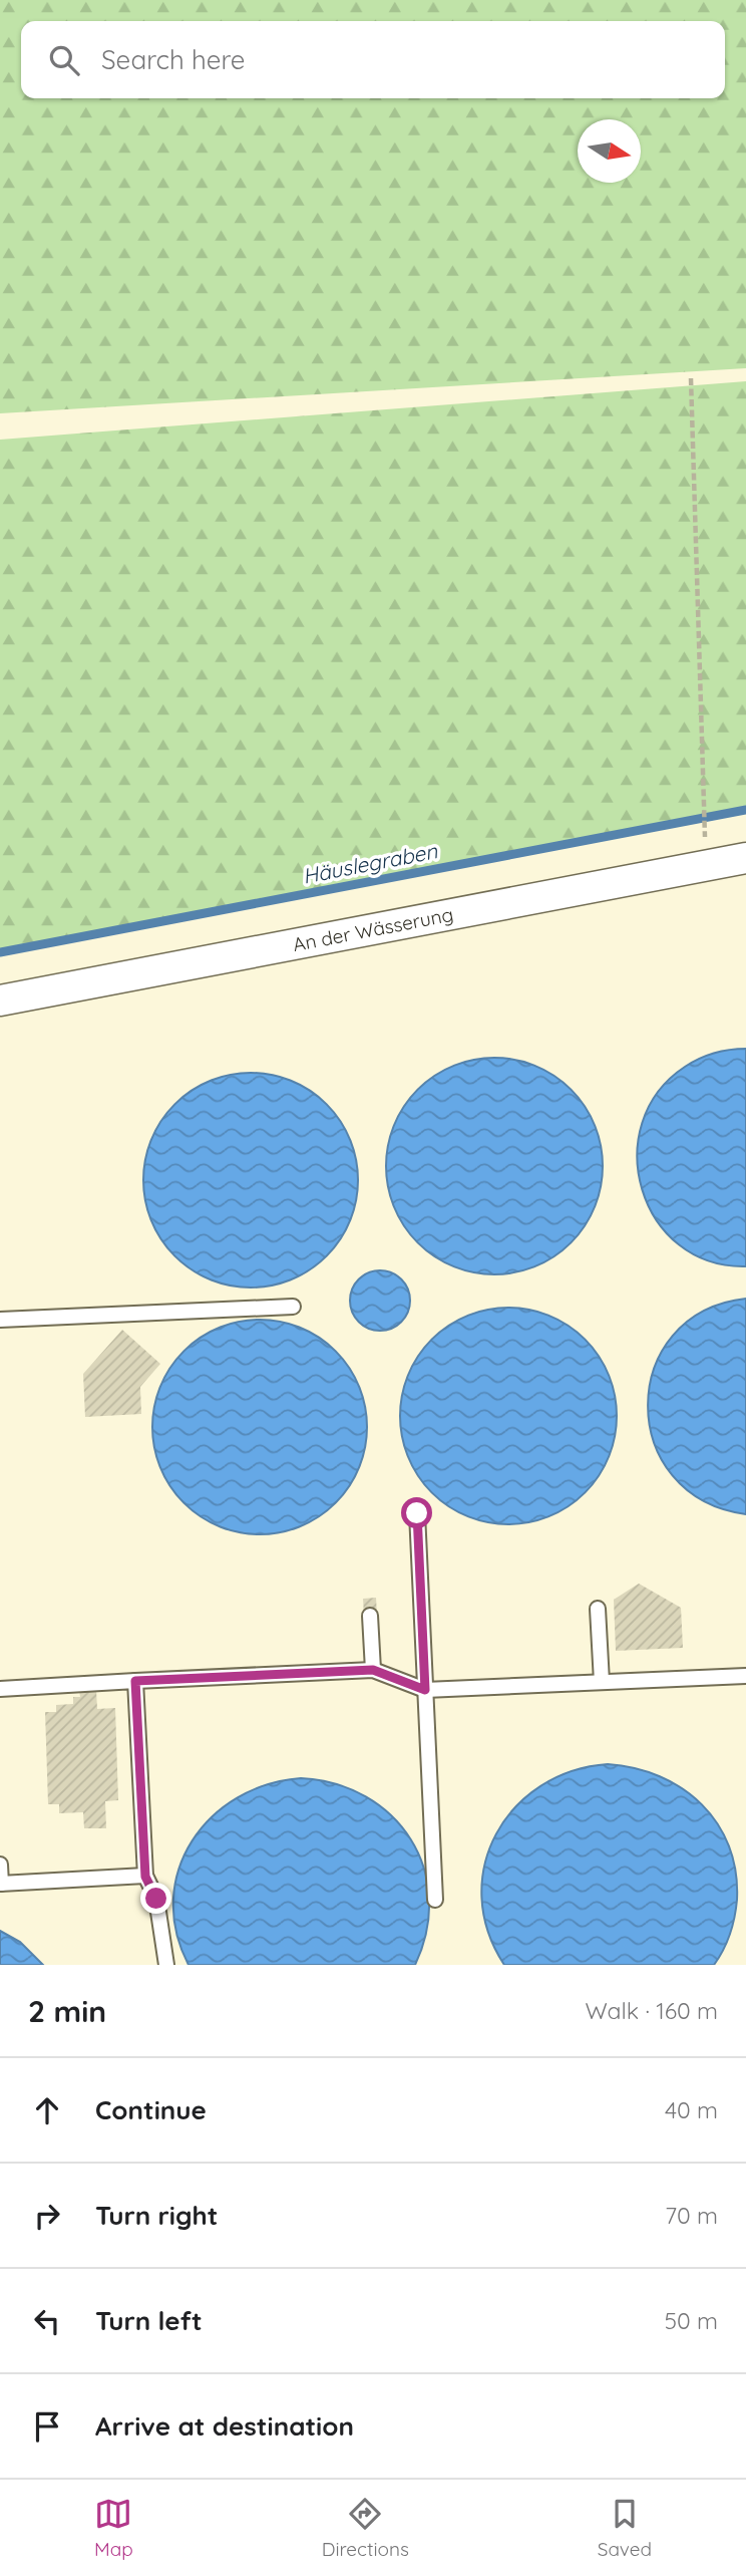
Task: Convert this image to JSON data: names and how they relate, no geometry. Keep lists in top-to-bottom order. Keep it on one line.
{"streets":{"street":["An der Wässerung"]},"water":["Häuslegraben"],"north":"right","page":{"search":"Search here","heading":["2 min","Walk · 160 m"],"list":[["Continue","40 m"],["Turn right","70 m"],["Turn left","50 m"],"Arrive at destination"],"nav":["Map","Directions","Saved"]}}
